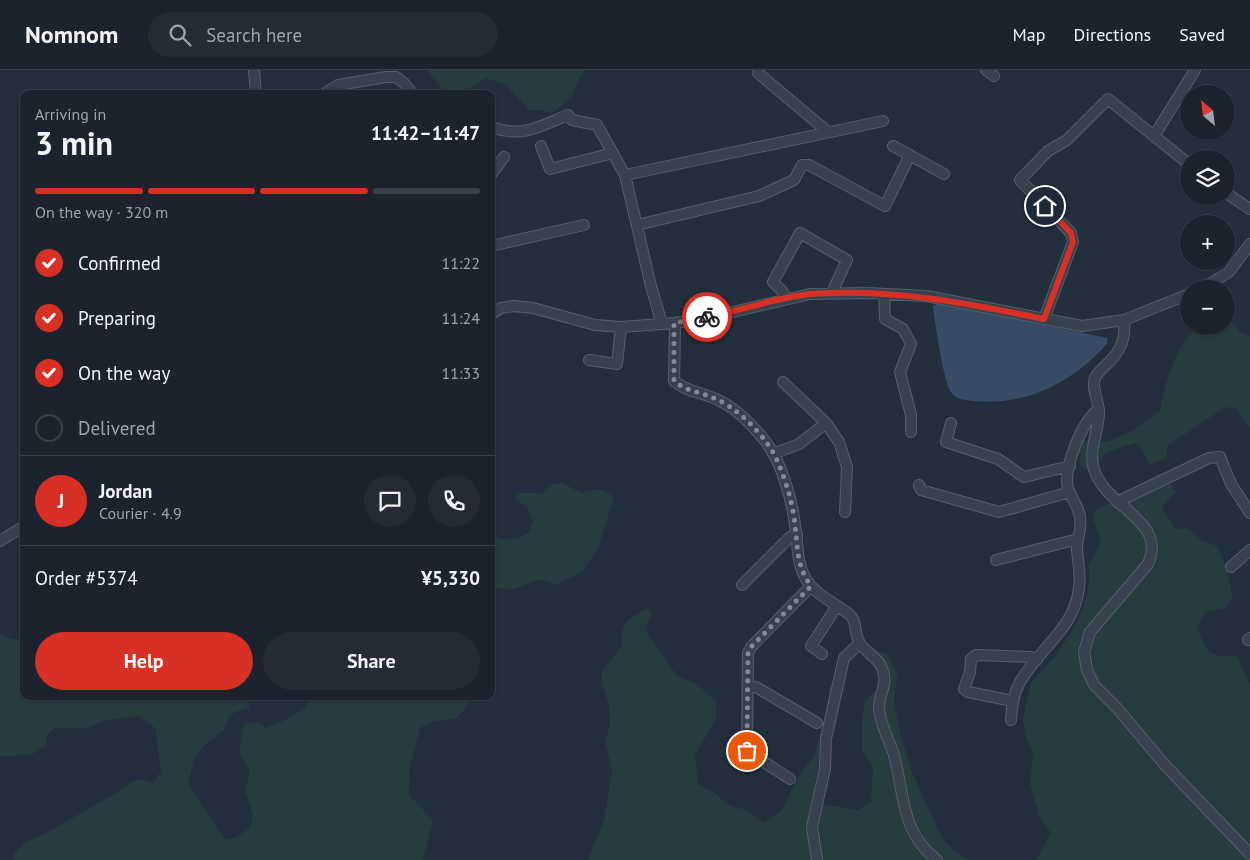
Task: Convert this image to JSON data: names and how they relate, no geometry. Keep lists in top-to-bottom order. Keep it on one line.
{"north":"top left","page":{"header":"Nomnom","search":"Search here","nav":["Map","Directions","Saved"],"map_buttons":["+","−"],"heading":["3 min","Arriving in","11:42–11:47"],"panel":["Jordan","Courier · 4.9","Order #5374","¥5,330"],"bar":"On the way · 320 m","list":[["Confirmed","11:22"],["Preparing","11:24"],["On the way","11:33"],"Delivered"],"round":"J","buttons":["Help","Share"]}}
